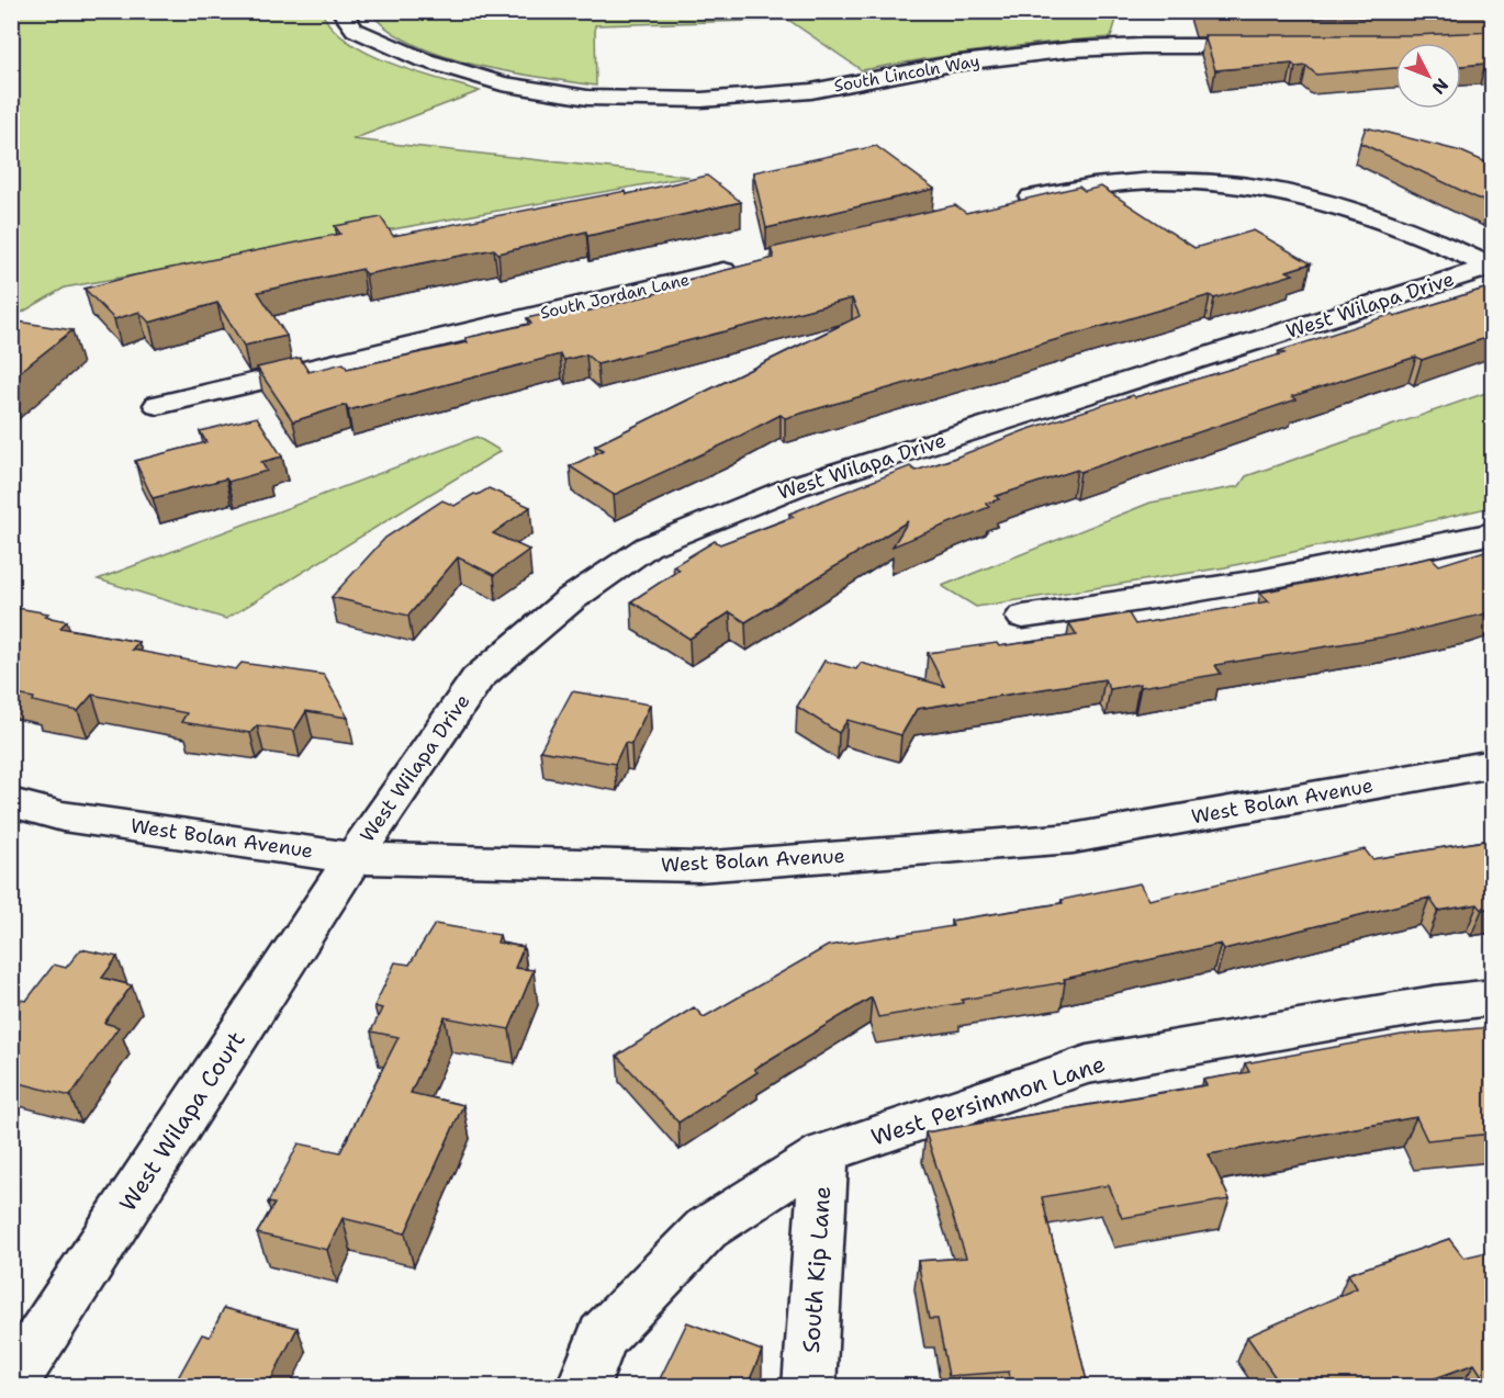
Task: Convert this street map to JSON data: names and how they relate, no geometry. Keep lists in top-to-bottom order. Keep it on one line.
{"streets":{"street":["South Lincoln Way","South Jordan Lane","West Wilapa Drive","West Bolan Avenue","West Persimmon Lane","West Wilapa Court","South Kip Lane"]},"crossings":[["West Wilapa Drive","West Bolan Avenue"],["West Wilapa Drive","West Wilapa Court"],["West Bolan Avenue","West Wilapa Court"],["West Persimmon Lane","South Kip Lane"]],"north":"bottom right"}
